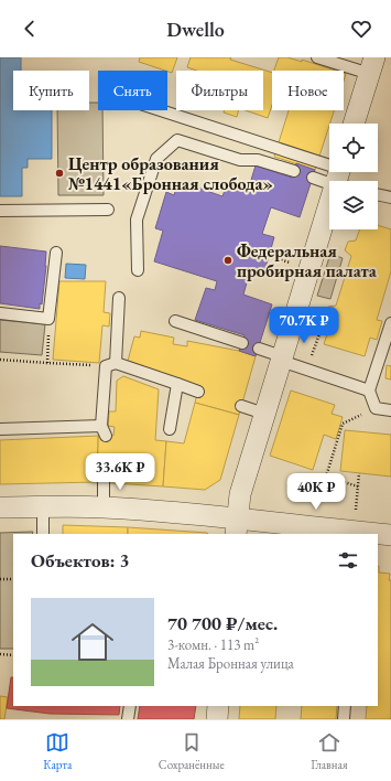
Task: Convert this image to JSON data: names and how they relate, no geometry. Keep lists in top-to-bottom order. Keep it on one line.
{"places":["Центр образования №1441«Бронная слобода»","Федеральная пробирная палата"],"page":{"header":"Dwello","chip":["Купить","Снять","Фильтры","Новое"],"price":["70.7K ₽","33.6K ₽","40K ₽"],"heading":"Объектов: 3","list":[{"name":"70 700 ₽/мес.","note":"3-комн. · 113 m² · Малая Бронная улица"}],"tabs":["Карта","Сохранённые","Главная"]}}
